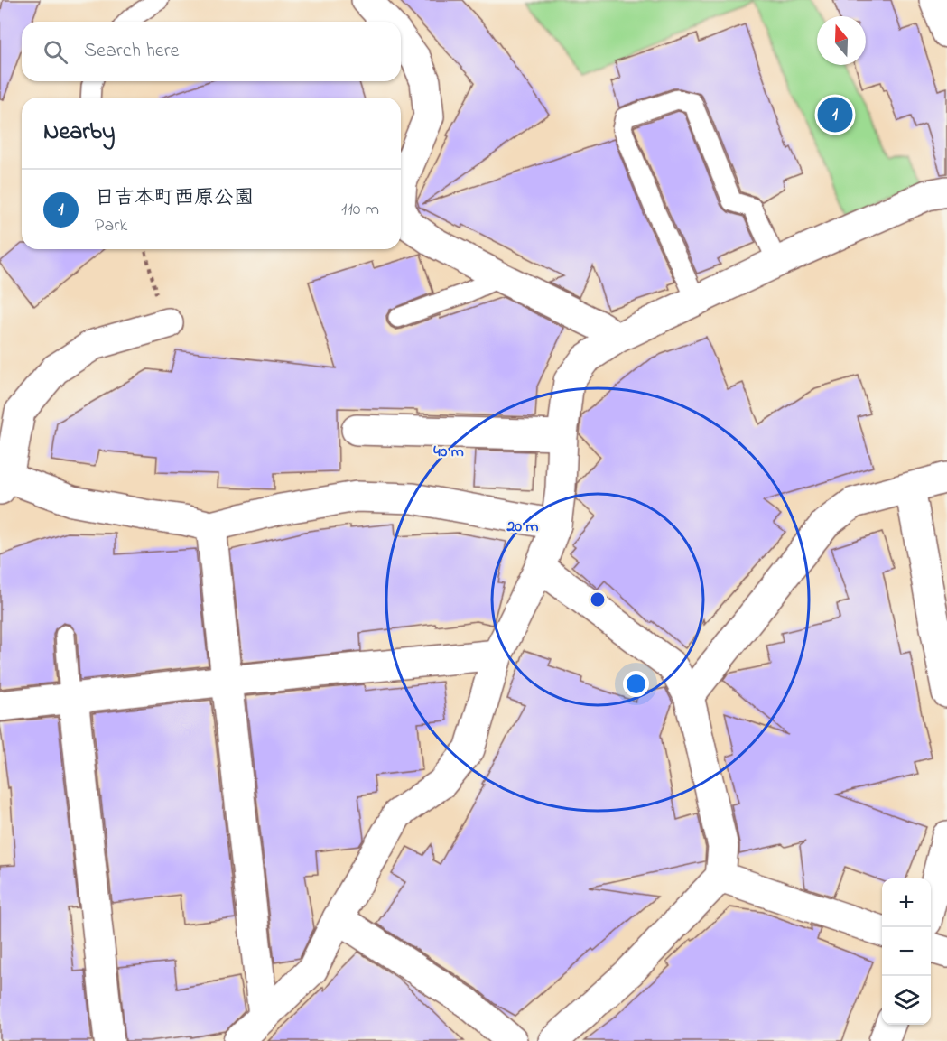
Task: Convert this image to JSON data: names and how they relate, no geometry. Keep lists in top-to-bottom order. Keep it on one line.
{"north":"top","page":{"search":"Search here","pins":"1","heading":"Nearby","list":[{"mark":"1","name":"日吉本町西原公園","note":"Park","value":"110 m"}],"map_buttons":["+","−"]},"rings":["40 m","20 m"]}
